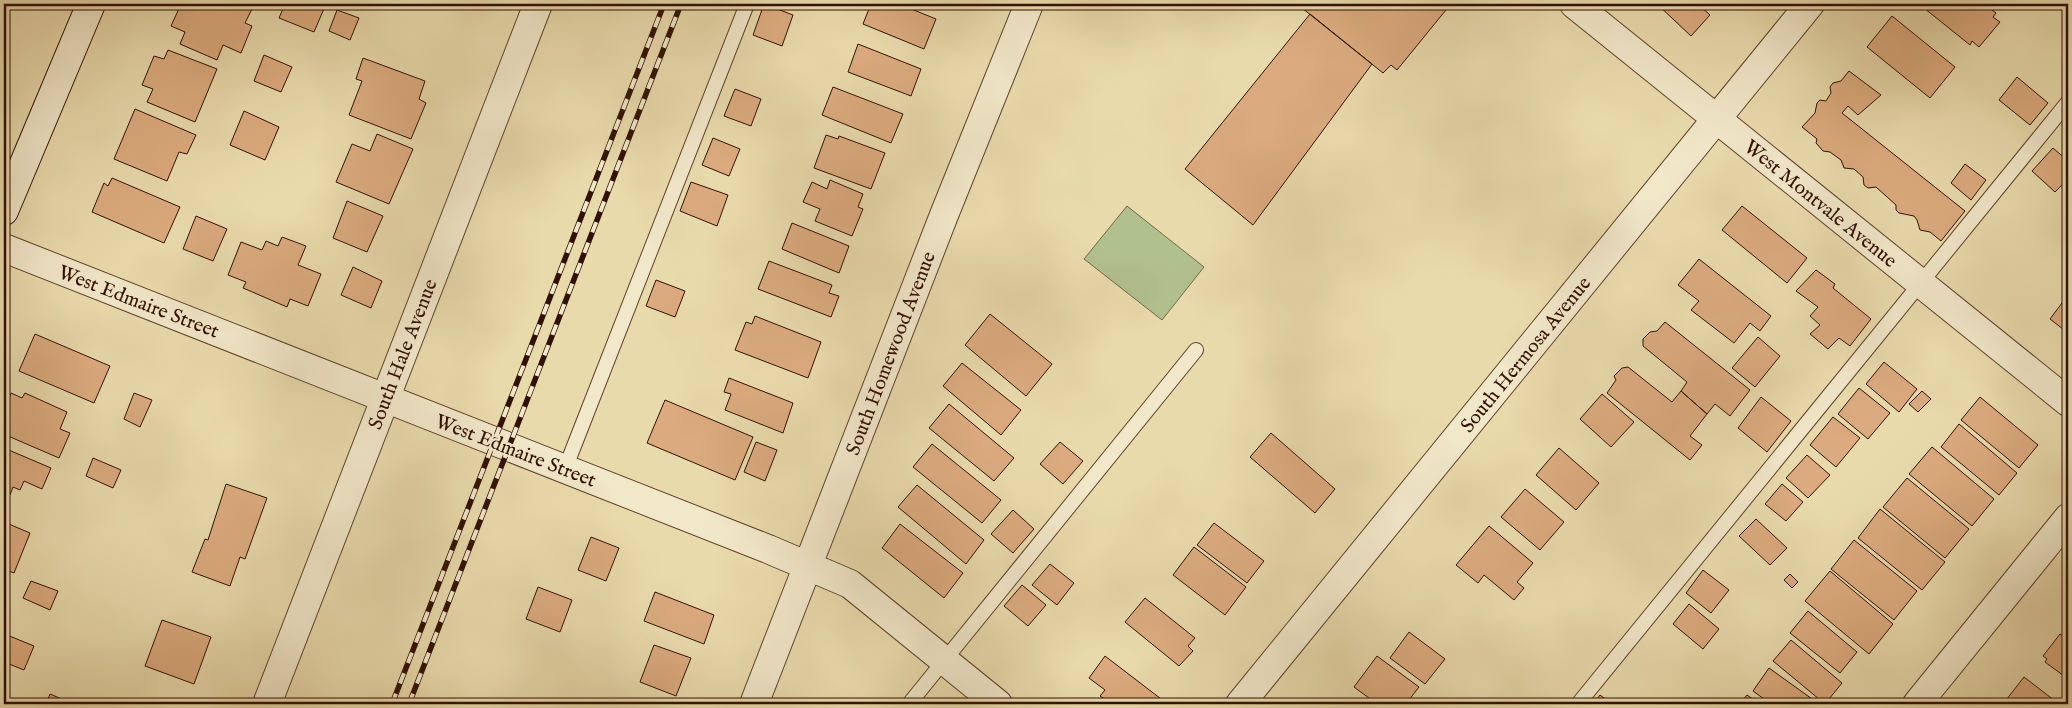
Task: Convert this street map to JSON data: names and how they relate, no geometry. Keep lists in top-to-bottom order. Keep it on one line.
{"streets":{"street":["West Montvale Avenue","West Edmaire Street","South Homewood Avenue","South Hale Avenue","South Hermosa Avenue"]},"crossings":[["West Montvale Avenue","South Hermosa Avenue"],["West Edmaire Street","South Homewood Avenue"],["West Edmaire Street","South Hale Avenue"]]}
